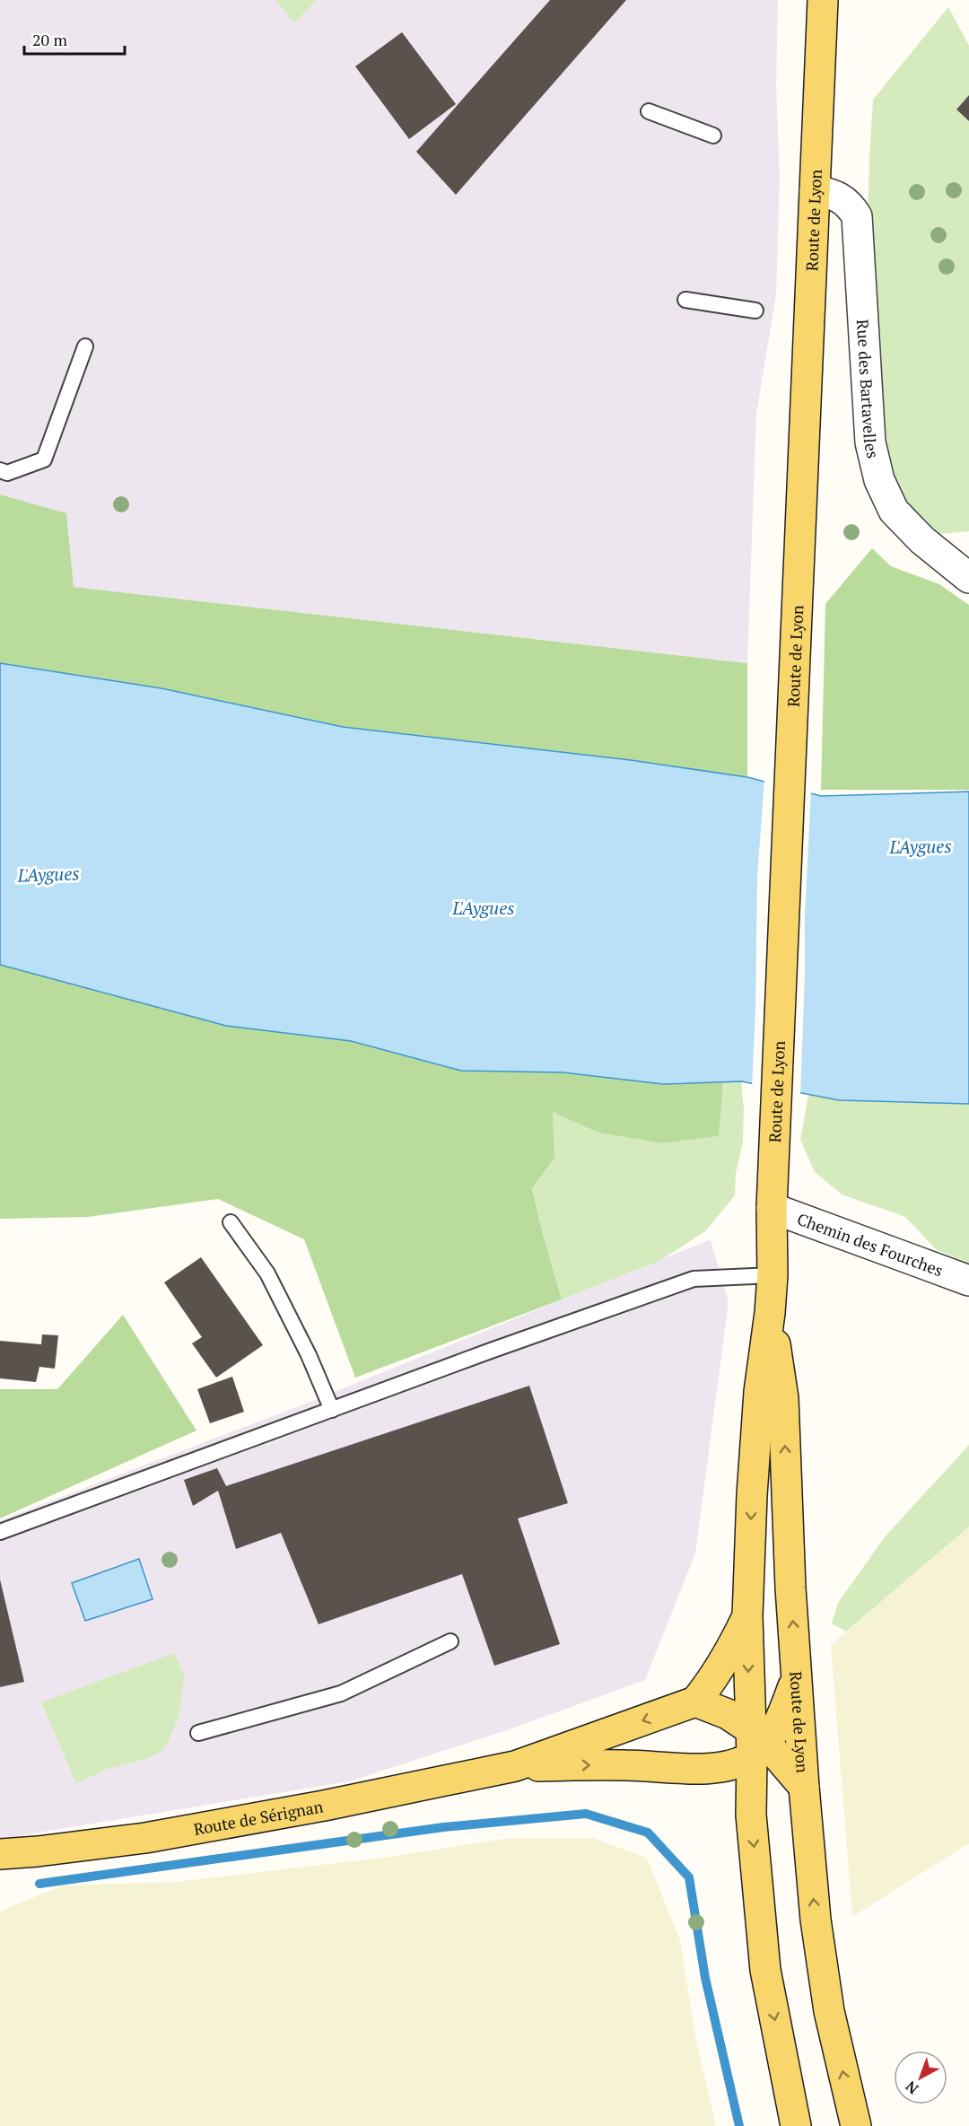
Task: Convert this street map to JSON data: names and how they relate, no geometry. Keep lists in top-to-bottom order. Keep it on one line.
{"streets":{"main road":["Route de Lyon","Route de Sérignan"],"street":["Rue des Bartavelles","Chemin des Fourches"]},"crossings":[["Route de Lyon","Rue des Bartavelles"],["Route de Lyon","Chemin des Fourches"],["Route de Lyon","Route de Sérignan"]],"water":["L'Aygues"],"scale_bar":"20 m","north":"bottom left"}
